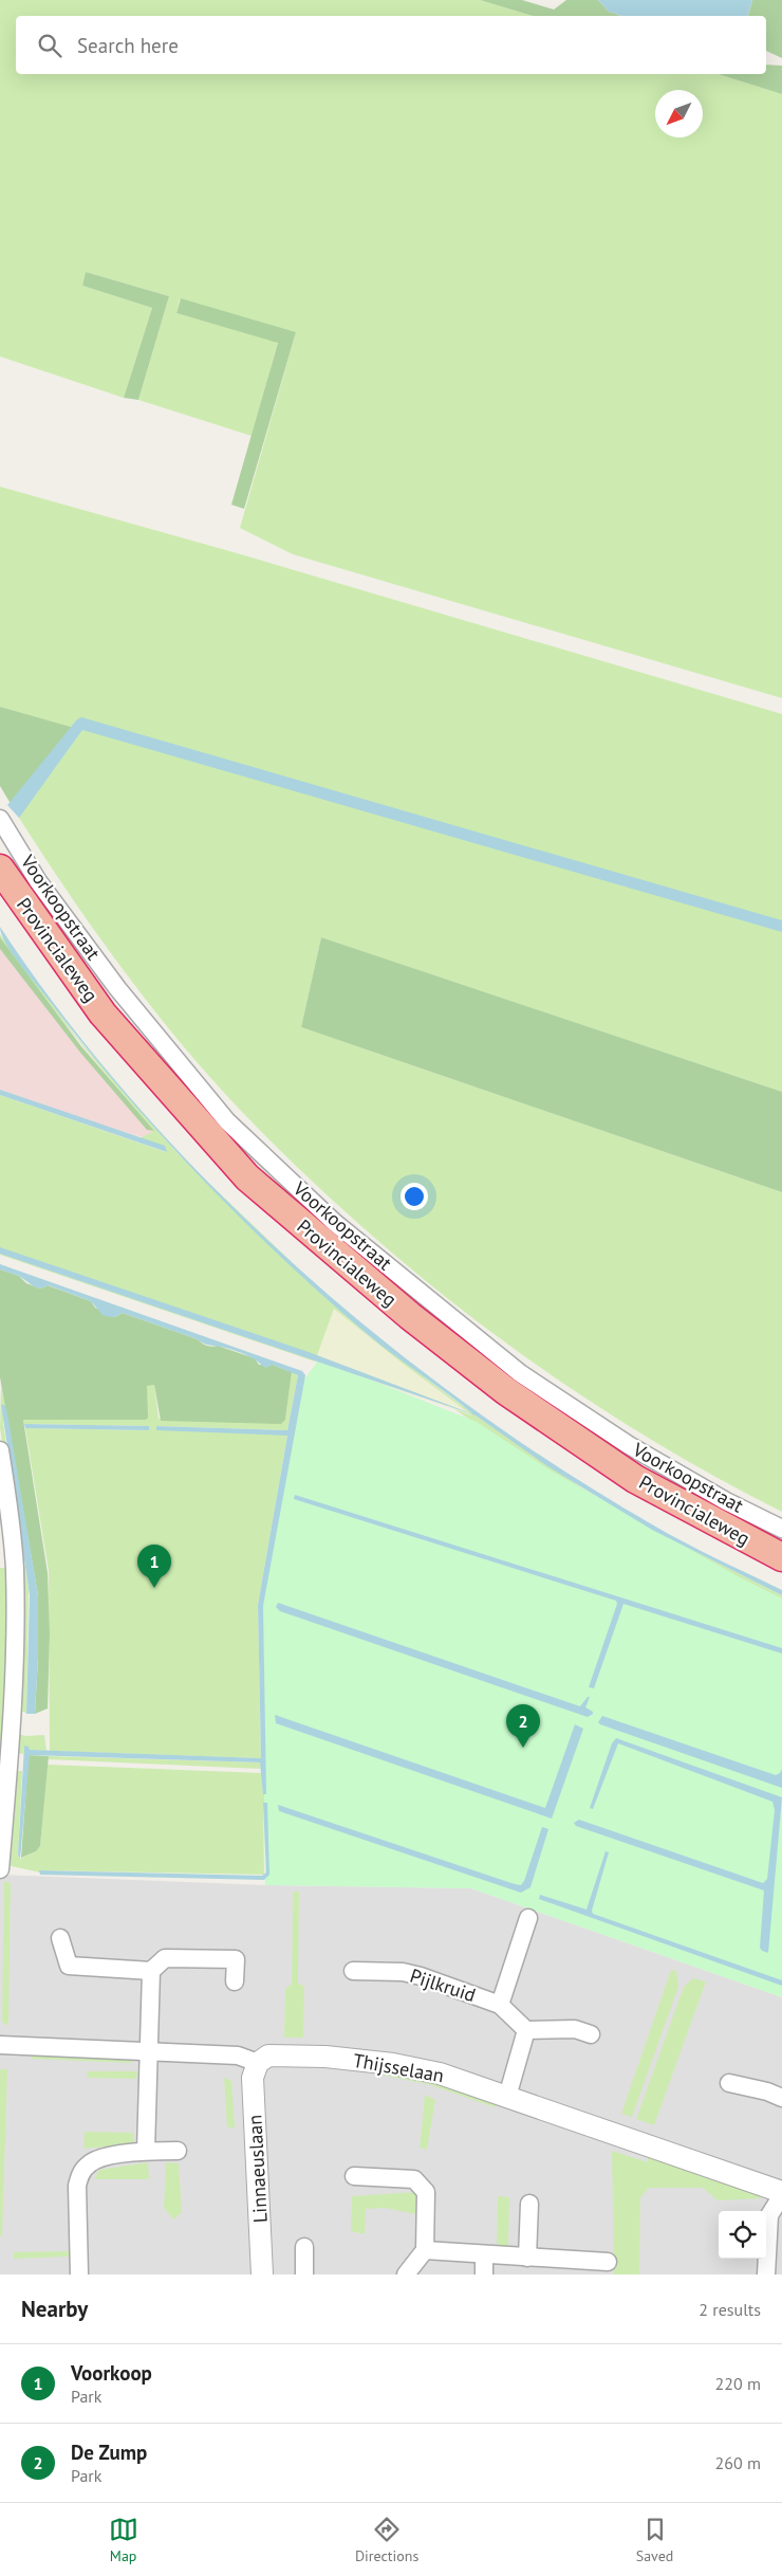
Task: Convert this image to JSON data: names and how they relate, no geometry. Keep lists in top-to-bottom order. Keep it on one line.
{"streets":{"highway":["Provincialeweg"],"street":["Voorkoopstraat","Pijlkruid","Thijsselaan","Linnaeuslaan"]},"crossings":[["Thijsselaan","Linnaeuslaan"]],"north":"bottom left","page":{"search":"Search here","pins":["1","2"],"heading":["Nearby","2 results"],"list":[{"mark":"1","name":"Voorkoop","note":"Park","value":"220 m"},{"mark":"2","name":"De Zump","note":"Park","value":"260 m"}],"nav":["Map","Directions","Saved"]}}
